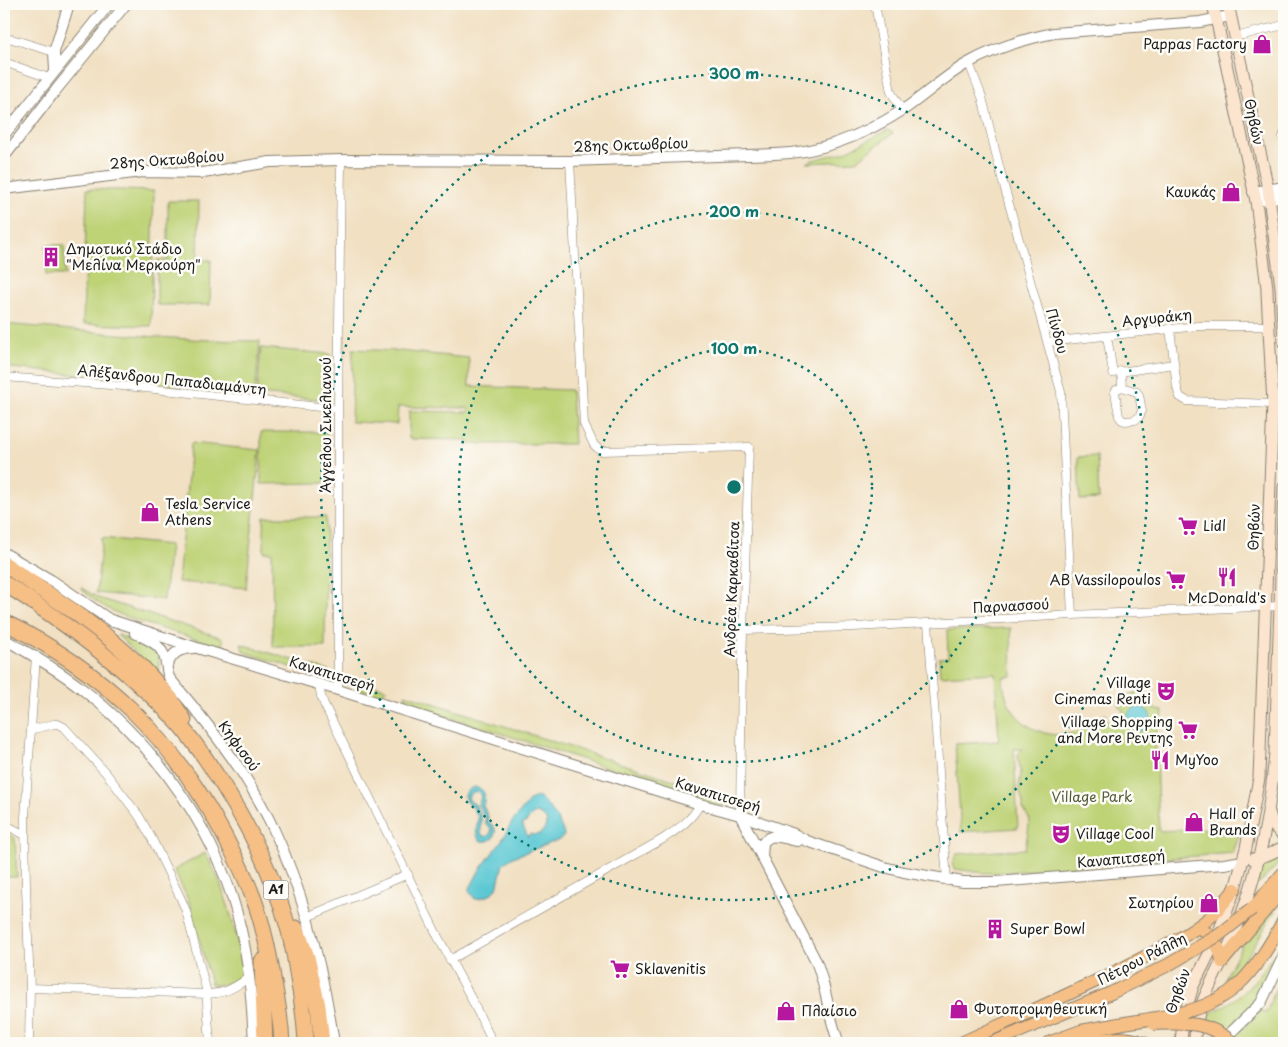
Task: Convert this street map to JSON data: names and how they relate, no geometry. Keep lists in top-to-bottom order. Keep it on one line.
{"streets":{"highway":["Α1"],"main road":["Θηβών","Πέτρου Ράλλη"],"street":["28ης Οκτωβρίου","Αργυράκη","Πίνδου","Αλέξανδρου Παπαδιαμάντη","Άγγελου Σικελιανού","Ανδρέα Καρκαβίτσα","Παρνασσού","Καναπιτσερή","Κηφισού"]},"crossings":[["Θηβών","28ης Οκτωβρίου"],["Θηβών","Αργυράκη"],["Θηβών","Παρνασσού"],["Θηβών","Καναπιτσερή"],["28ης Οκτωβρίου","Πίνδου"],["28ης Οκτωβρίου","Άγγελου Σικελιανού"],["28ης Οκτωβρίου","Ανδρέα Καρκαβίτσα"],["Αργυράκη","Πίνδου"],["Πίνδου","Παρνασσού"],["Αλέξανδρου Παπαδιαμάντη","Άγγελου Σικελιανού"],["Άγγελου Σικελιανού","Καναπιτσερή"],["Ανδρέα Καρκαβίτσα","Παρνασσού"],["Ανδρέα Καρκαβίτσα","Καναπιτσερή"],["Καναπιτσερή","Κηφισού"]],"parks":["Village Park"],"places":{"shop":["Pappas Factory","Καυκάς","Tesla Service Athens","Hall of Brands","Σωτηρίου","Φυτοπρομηθευτική","Πλαίσιο"],"building":["Δημοτικό Στάδιο \"Μελίνα Μερκούρη\"","Super Bowl"],"supermarket":["Lidl","AB Vassilopoulos","Village Shopping and More Ρεντης","Sklavenitis"],"restaurant":["McDonald's","MyYoo"],"theatre":["Village Cinemas Renti","Village Cool"]},"rings":["300 m","200 m","100 m"]}
